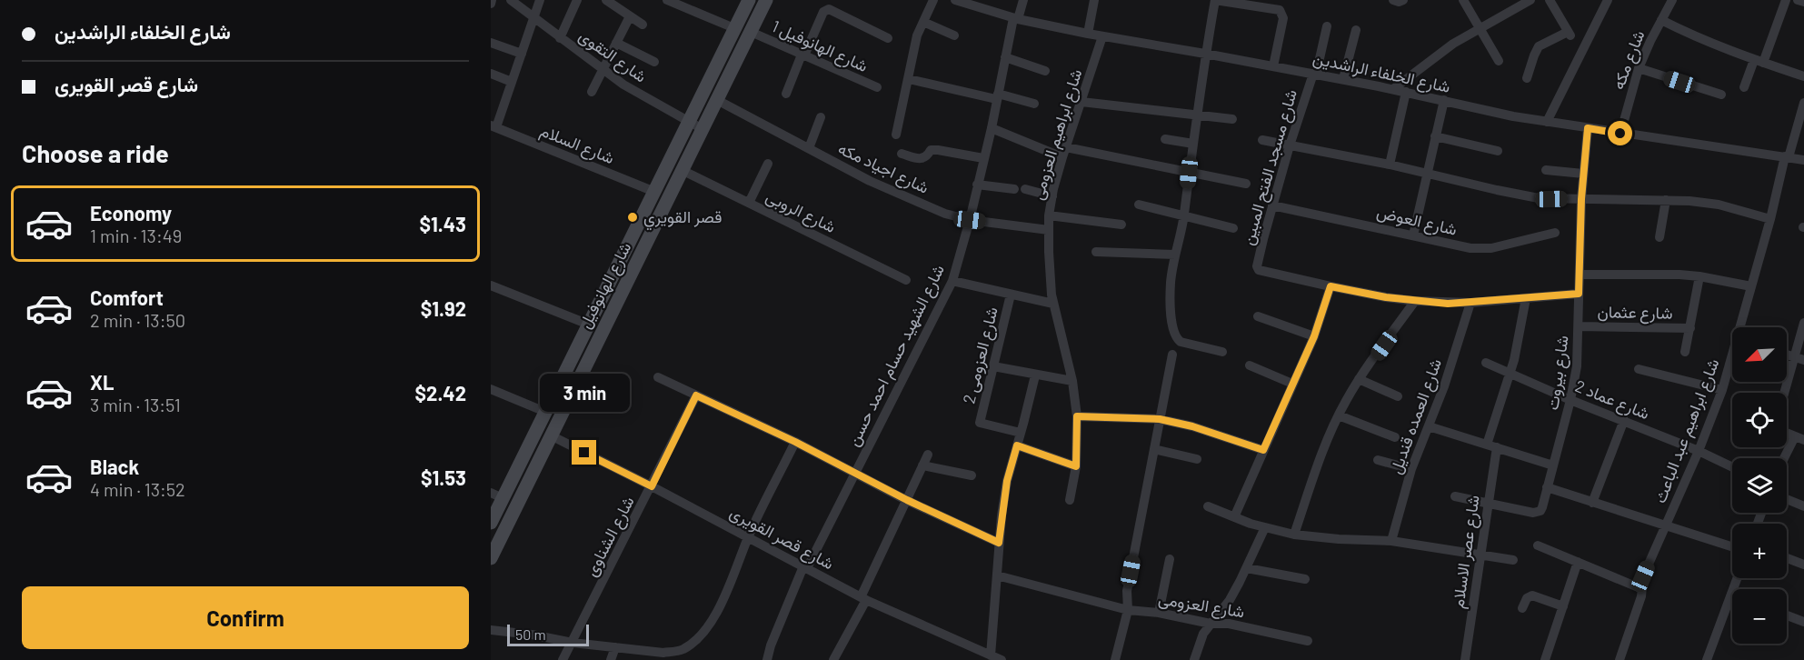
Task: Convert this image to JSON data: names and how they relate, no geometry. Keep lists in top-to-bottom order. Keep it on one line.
{"streets":{"street":["شارع الهانوفيل 1","شارع التقوى","شارع مكه","شارع الخلفاء الراشدين","شارع ابراهيم العزومى","شارع السلام","شارع مسجد الفتح المبين","شارع اجياد مكه","شارع الروبى","شارع العوض","شارع الهانوفيل","شارع عثمان","شارع الشهيد حسام احمد حسن","شارع العزومى 2","شارع بيروت","شارع عماد 2","شارع العمده قنديل","شارع ابراهيم عبد الباعث","شارع الشناوى","شارع قصر القويرى","شارع عصر الاسلام","شارع العزومى"]},"crossings":[["شارع الهانوفيل 1","شارع الهانوفيل"],["شارع التقوى","شارع الهانوفيل"],["شارع مكه","شارع الخلفاء الراشدين"],["شارع الخلفاء الراشدين","شارع ابراهيم العزومى"],["شارع الخلفاء الراشدين","شارع مسجد الفتح المبين"],["شارع الخلفاء الراشدين","شارع الشهيد حسام احمد حسن"],["شارع الخلفاء الراشدين","شارع بيروت"],["شارع الخلفاء الراشدين","شارع ابراهيم عبد الباعث"],["شارع ابراهيم العزومى","شارع اجياد مكه"],["شارع السلام","شارع الهانوفيل"],["شارع مسجد الفتح المبين","شارع العوض"],["شارع اجياد مكه","شارع الهانوفيل"],["شارع اجياد مكه","شارع الشهيد حسام احمد حسن"],["شارع الروبى","شارع الهانوفيل"],["شارع الهانوفيل","شارع قصر القويرى"],["شارع عثمان","شارع بيروت"],["شارع الشهيد حسام احمد حسن","شارع قصر القويرى"],["شارع بيروت","شارع عماد 2"],["شارع بيروت","شارع ابراهيم عبد الباعث"],["شارع بيروت","شارع عصر الاسلام"],["شارع عماد 2","شارع ابراهيم عبد الباعث"],["شارع عماد 2","شارع عصر الاسلام"],["شارع الشناوى","شارع قصر القويرى"]],"places":["قصر القويري"],"scale_bar":"50 m","north":"bottom left","page":{"banner":["شارع الخلفاء الراشدين","شارع قصر القويرى"],"heading":"Choose a ride","list":[{"name":"Economy","note":"1 min · 13:49","value":"$1.43"},{"name":"Comfort","note":"2 min · 13:50","value":"$1.92"},{"name":"XL","note":"3 min · 13:51","value":"$2.42"},{"name":"Black","note":"4 min · 13:52","value":"$1.53"}],"map_buttons":["+","−"],"bubble":"3 min","buttons":"Confirm","scale":"50 m"}}
